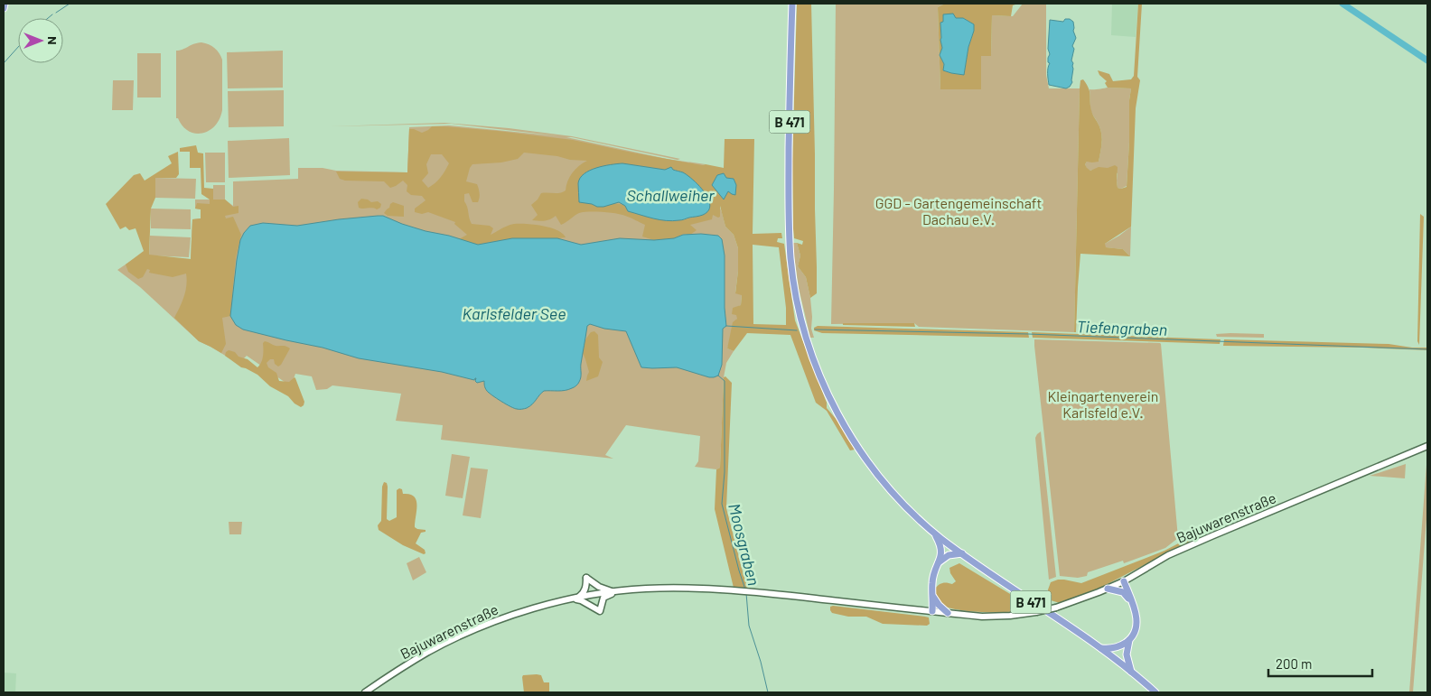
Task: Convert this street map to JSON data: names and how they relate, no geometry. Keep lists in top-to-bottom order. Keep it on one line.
{"streets":{"highway":["B 471"],"main road":["Bajuwarenstraße"]},"water":["Schallweiher","Karlsfelder See","Tiefengraben","Moosgraben"],"parks":["GGD - Gartengemeinschaft Dachau e.V.","Kleingartenverein Karlsfeld e.V."],"scale_bar":"200 m","north":"right"}
